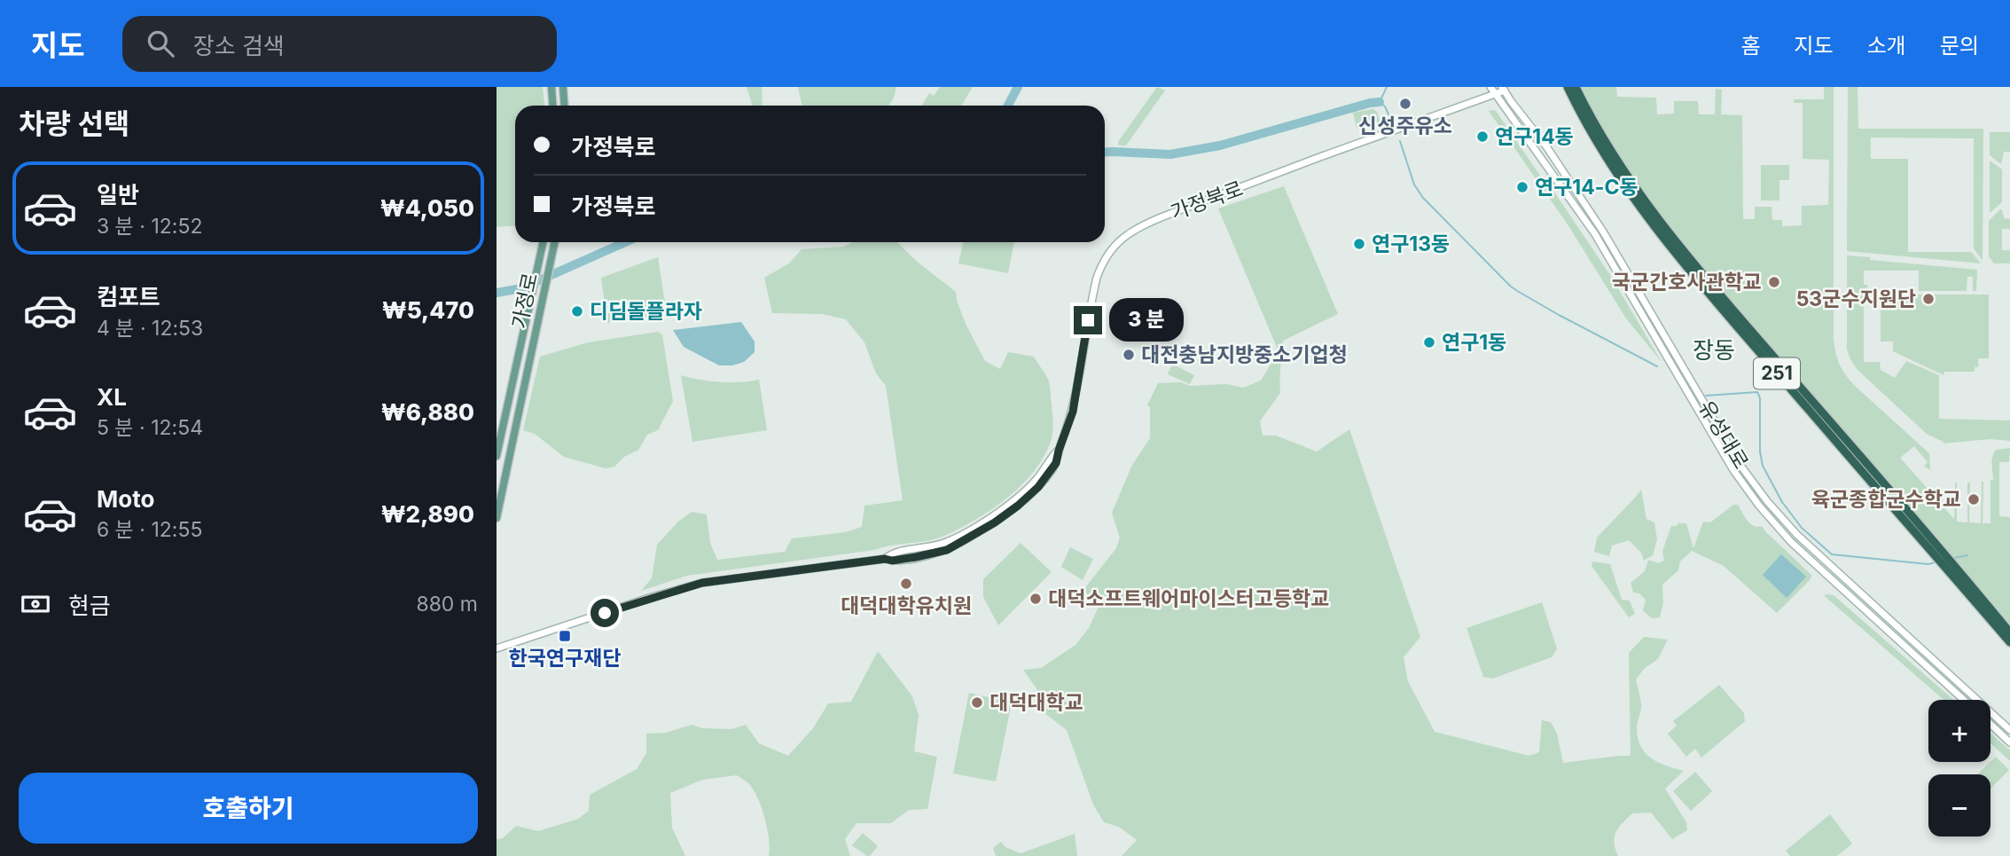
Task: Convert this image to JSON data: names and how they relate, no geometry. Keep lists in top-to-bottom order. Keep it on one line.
{"streets":{"highway":["251"],"main road":["가정북로","가정로","유성대로"]},"crossings":[["가정북로","유성대로"]],"districts":["장동"],"places":{"other":["신성주유소","연구14동","연구14-C동","연구13동","국군간호사관학교","53군수지원단","디딤돌플라자","연구1동","대전충남지방중소기업청","육군종합군수학교","대덕대학유치원","대덕소프트웨어마이스터고등학교","대덕대학교"],"transit":["한국연구재단"]},"page":{"header":"지도","search":"장소 검색","nav":["홈","지도","소개","문의"],"heading":"차량 선택","banner":["가정북로","가정북로"],"list":[{"name":"일반","note":"3 분 · 12:52","value":"₩4,050"},{"name":"컴포트","note":"4 분 · 12:53","value":"₩5,470"},{"name":"XL","note":"5 분 · 12:54","value":"₩6,880"},{"name":"Moto","note":"6 분 · 12:55","value":"₩2,890"}],"bubble":"3 분","pay":["현금","880 m"],"map_buttons":["+","−"],"buttons":"호출하기"}}
